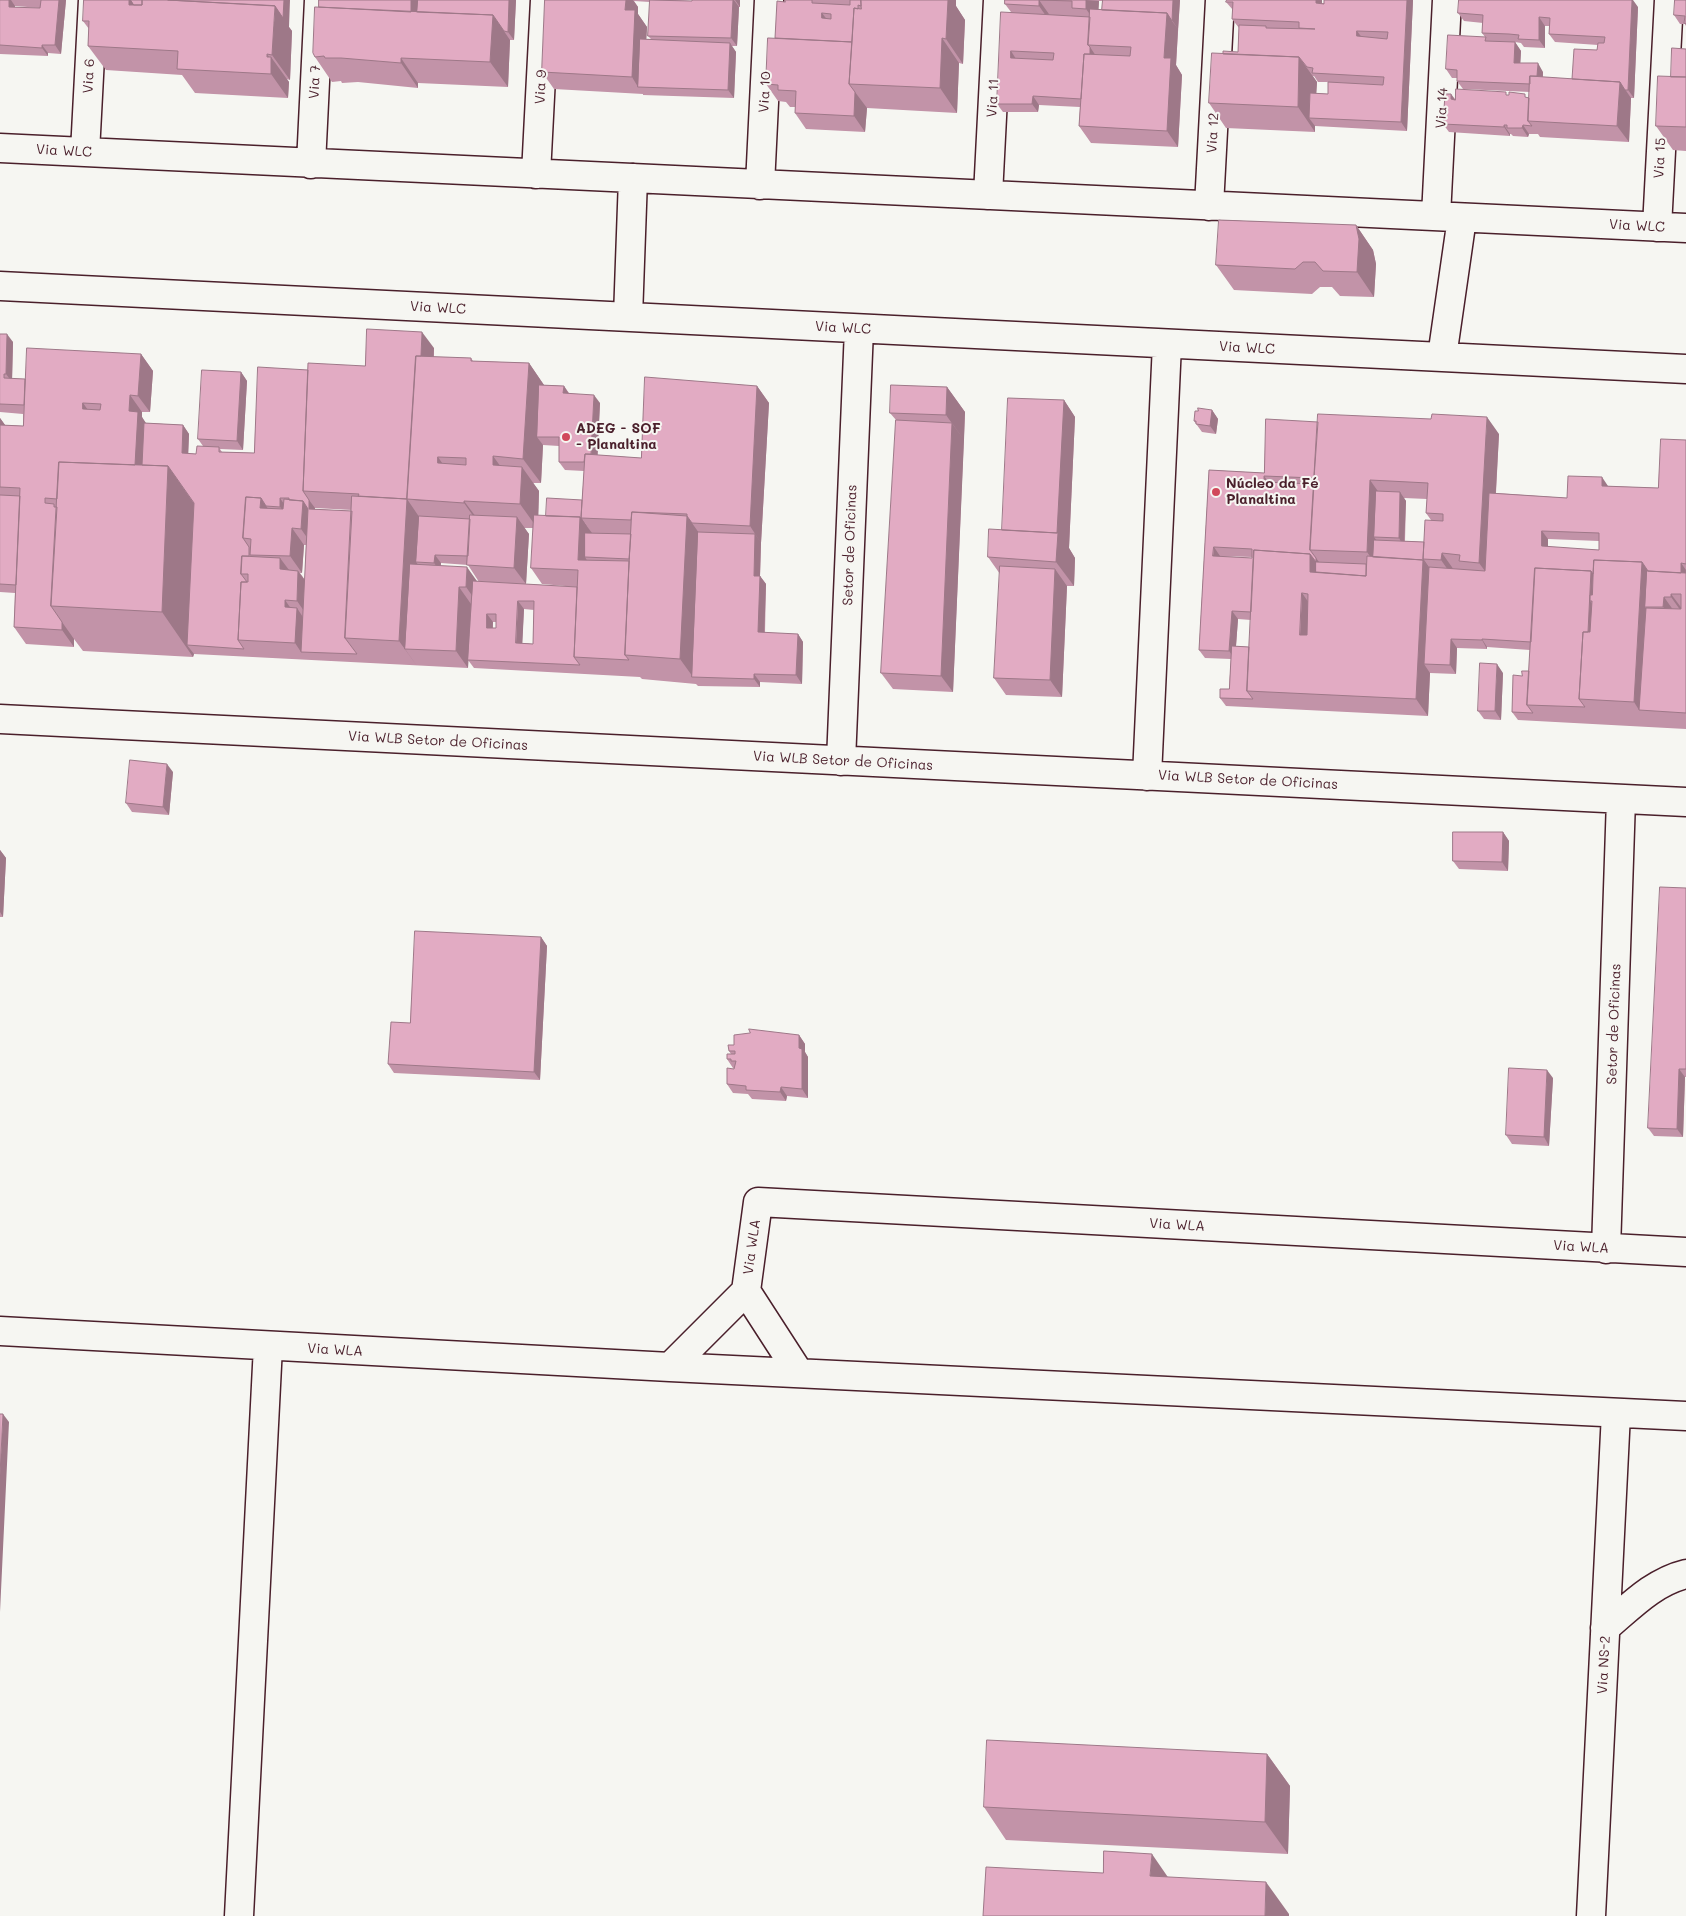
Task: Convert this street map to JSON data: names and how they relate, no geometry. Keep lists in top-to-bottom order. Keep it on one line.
{"streets":{"street":["Via 6","Via 7","Via 9","Via 10","Via 11","Via 14","Via 12","Via WLC","Via 15","Setor de Oficinas","Via WLB Setor de Oficinas","Via WLA","Via NS-2"]},"crossings":[["Via 6","Via WLC"],["Via 7","Via WLC"],["Via 9","Via WLC"],["Via 10","Via WLC"],["Via 11","Via WLC"],["Via 14","Via WLC"],["Via 12","Via WLC"],["Via WLC","Via 15"],["Via WLC","Setor de Oficinas"],["Setor de Oficinas","Via WLB Setor de Oficinas"],["Setor de Oficinas","Via WLA"],["Via WLA","Via NS-2"]],"places":["ADEG - SOF - Planaltina","Núcleo da Fé Planaltina"]}
